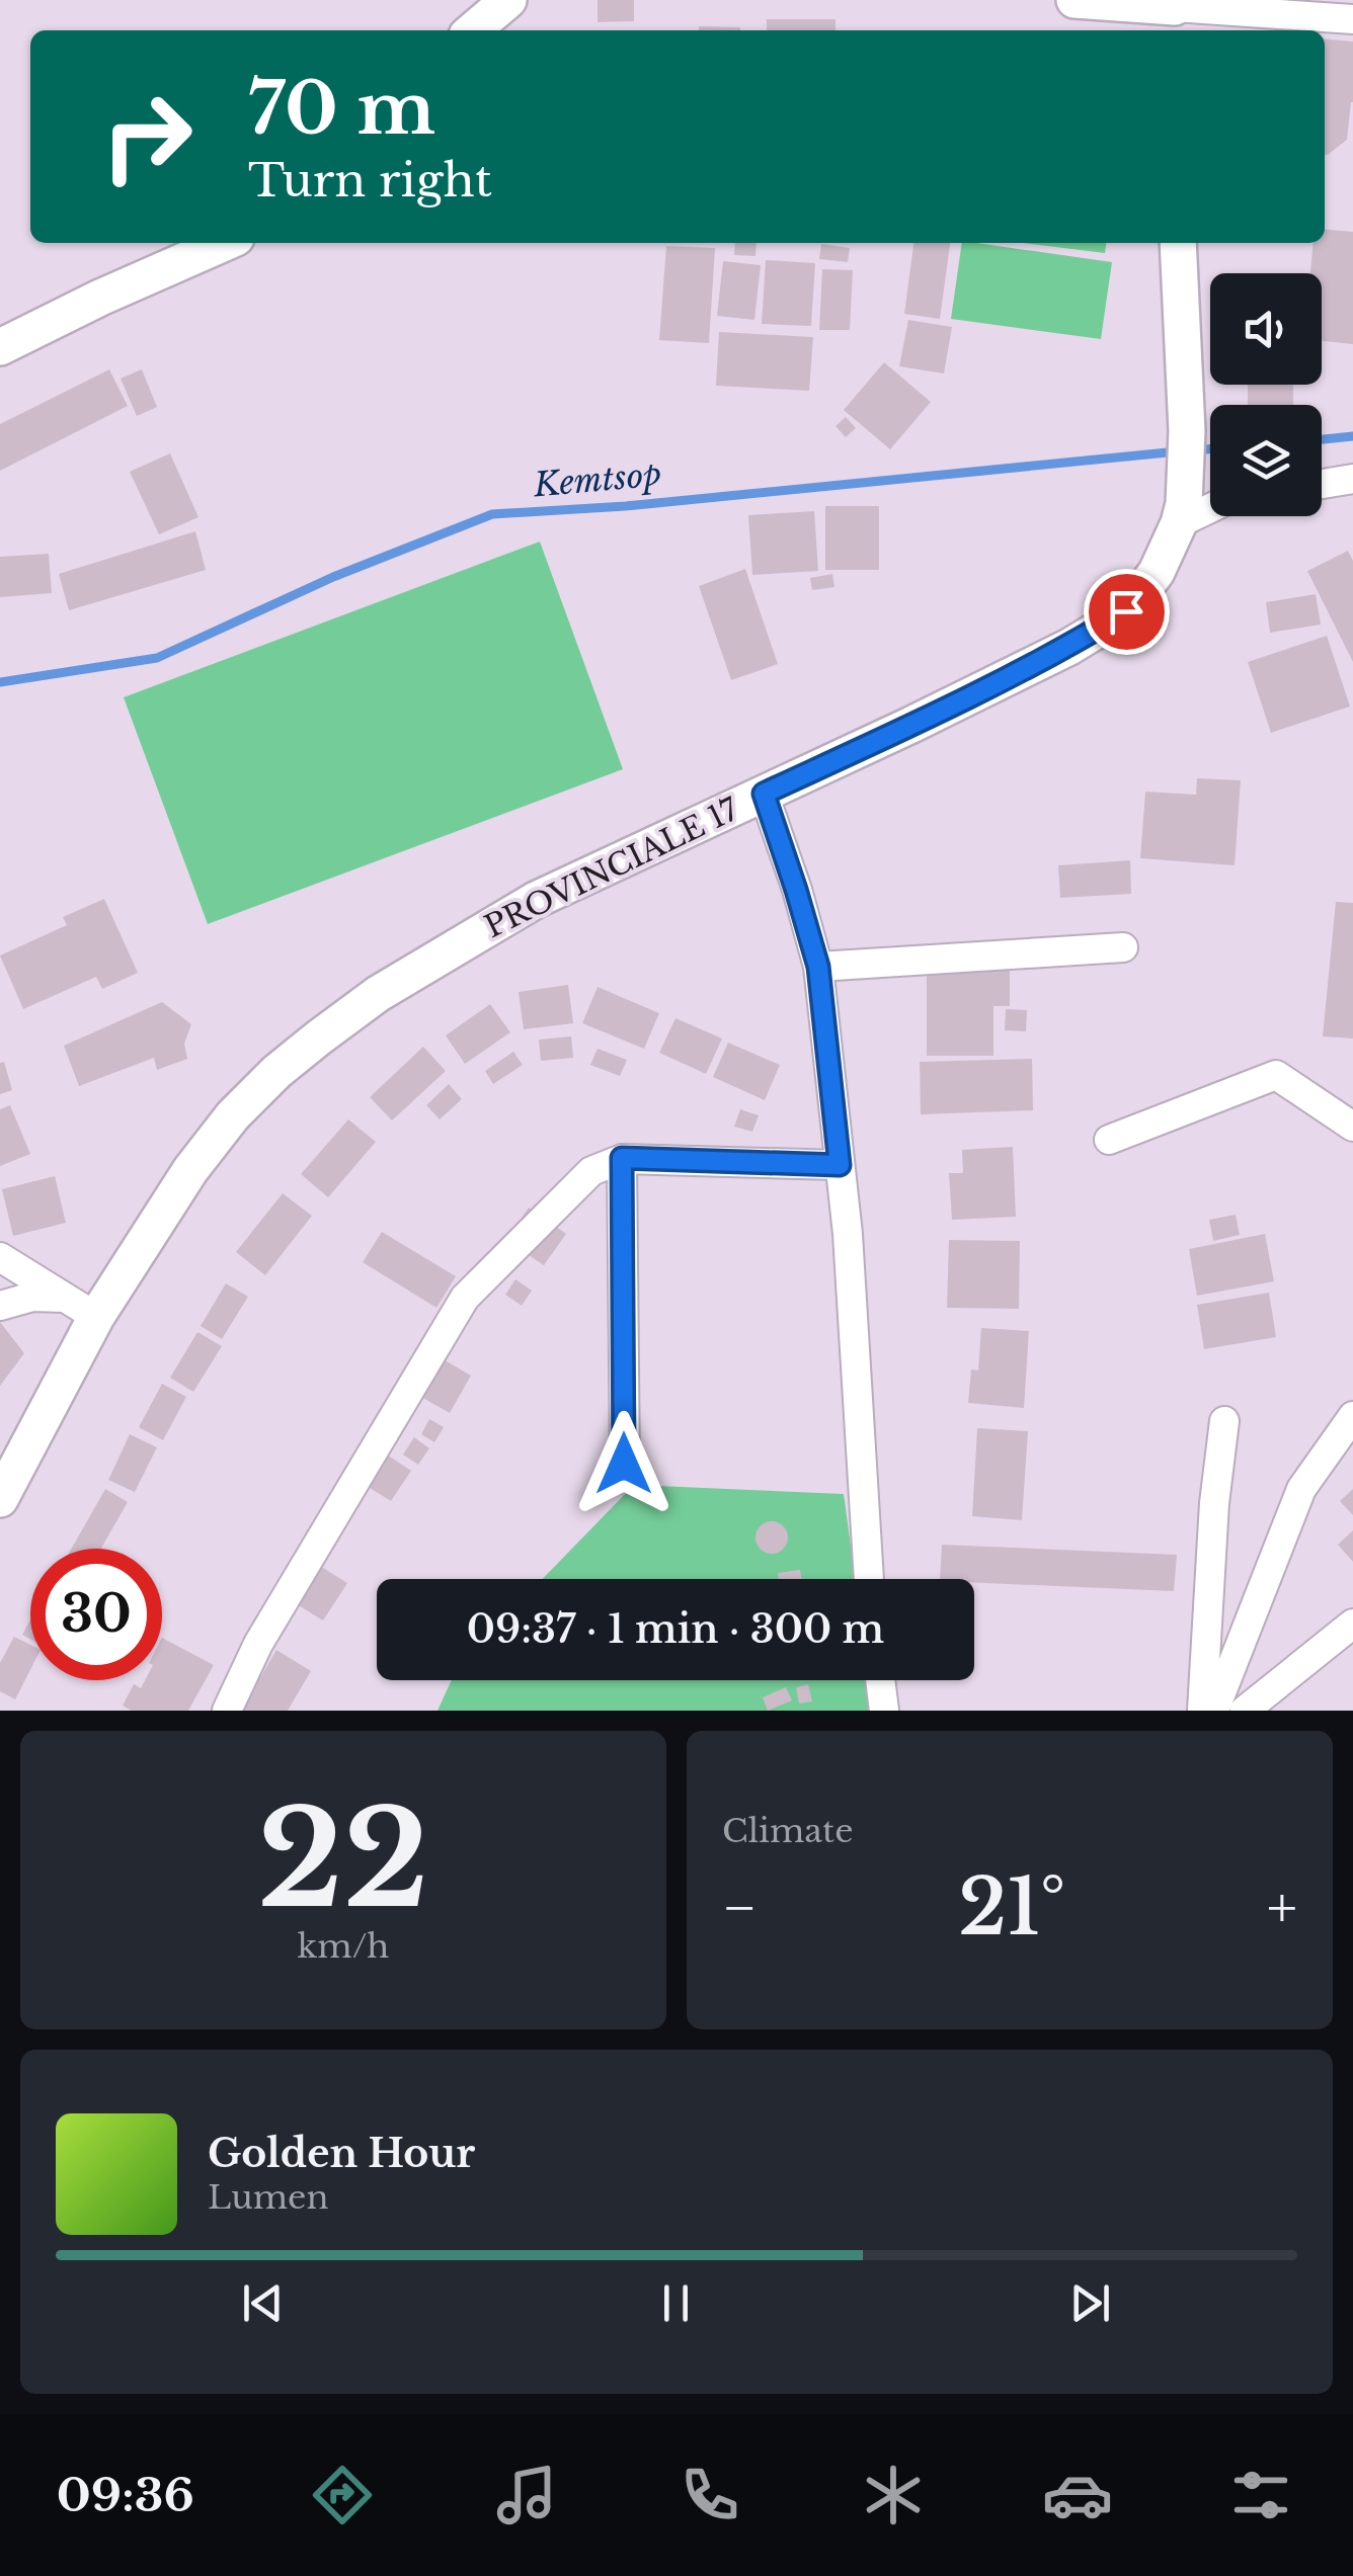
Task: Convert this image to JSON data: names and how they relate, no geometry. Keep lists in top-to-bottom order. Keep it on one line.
{"streets":{"main road":["PROVINCIALE 17"]},"water":["Kemtsop"],"page":{"turn":["70 m","Turn right"],"limit":"30","trip":"09:37 · 1 min · 300 m","tile":[["22","km/h"],"Climate"],"heat":["−","21°","+"],"song":["Golden Hour","Lumen"],"tabs":"09:36"}}
